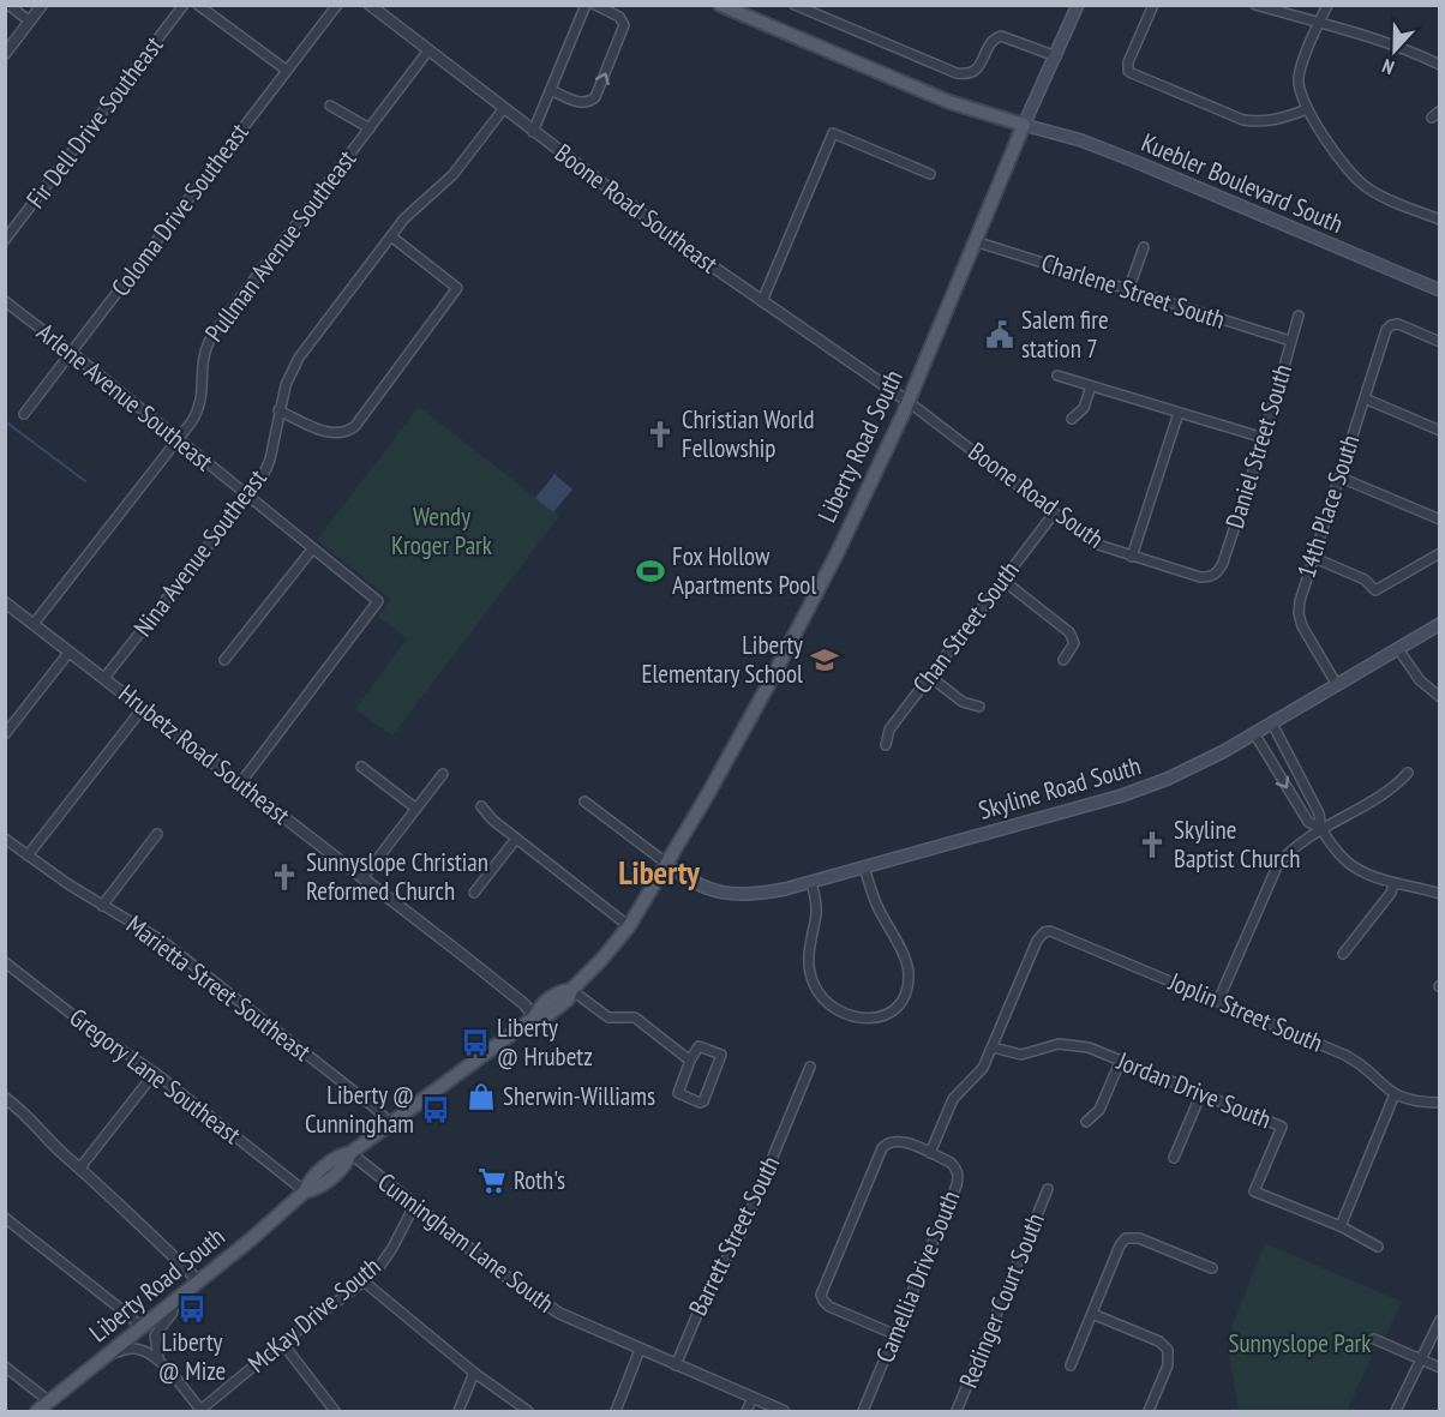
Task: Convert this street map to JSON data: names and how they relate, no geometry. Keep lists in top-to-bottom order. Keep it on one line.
{"streets":{"main road":["Kuebler Boulevard South","Liberty Road South","Skyline Road South"],"street":["Fir Dell Drive Southeast","Boone Road Southeast","Coloma Drive Southeast","Pullman Avenue Southeast","Charlene Street South","Arlene Avenue Southeast","Daniel Street South","Boone Road South","14th Place South","Nina Avenue Southeast","Chan Street South","Hrubetz Road Southeast","Marietta Street Southeast","Joplin Street South","Gregory Lane Southeast","Jordan Drive South","Barrett Street South","Cunningham Lane South","Camellia Drive South","Redinger Court South","McKay Drive South"]},"crossings":[["Kuebler Boulevard South","Liberty Road South"],["Boone Road Southeast","Pullman Avenue Southeast"],["Boone Road Southeast","Liberty Road South"],["Boone Road Southeast","Boone Road South"],["Boone Road Southeast","Nina Avenue Southeast"],["Coloma Drive Southeast","Arlene Avenue Southeast"],["Pullman Avenue Southeast","Arlene Avenue Southeast"],["Pullman Avenue Southeast","Hrubetz Road Southeast"],["Charlene Street South","Liberty Road South"],["Charlene Street South","Daniel Street South"],["Arlene Avenue Southeast","Nina Avenue Southeast"],["Arlene Avenue Southeast","Hrubetz Road Southeast"],["Liberty Road South","Boone Road South"],["Liberty Road South","Hrubetz Road Southeast"],["Liberty Road South","Skyline Road South"],["Liberty Road South","Marietta Street Southeast"],["Liberty Road South","Gregory Lane Southeast"],["Liberty Road South","Cunningham Lane South"],["Daniel Street South","Boone Road South"],["Boone Road South","Chan Street South"],["14th Place South","Skyline Road South"],["Nina Avenue Southeast","Hrubetz Road Southeast"],["Joplin Street South","Jordan Drive South"],["Barrett Street South","Cunningham Lane South"],["Cunningham Lane South","McKay Drive South"]],"districts":["Liberty"],"parks":["Wendy Kroger Park","Sunnyslope Park"],"places":{"public building":["Salem fire station 7"],"church":["Christian World Fellowship","Skyline Baptist Church","Sunnyslope Christian Reformed Church"],"sports":["Fox Hollow Apartments Pool"],"school or university":["Liberty Elementary School"],"bus stop":["Liberty @ Hrubetz","Liberty @ Cunningham","Liberty @ Mize"],"shop":["Sherwin-Williams"],"supermarket":["Roth's"]},"north":"bottom"}
